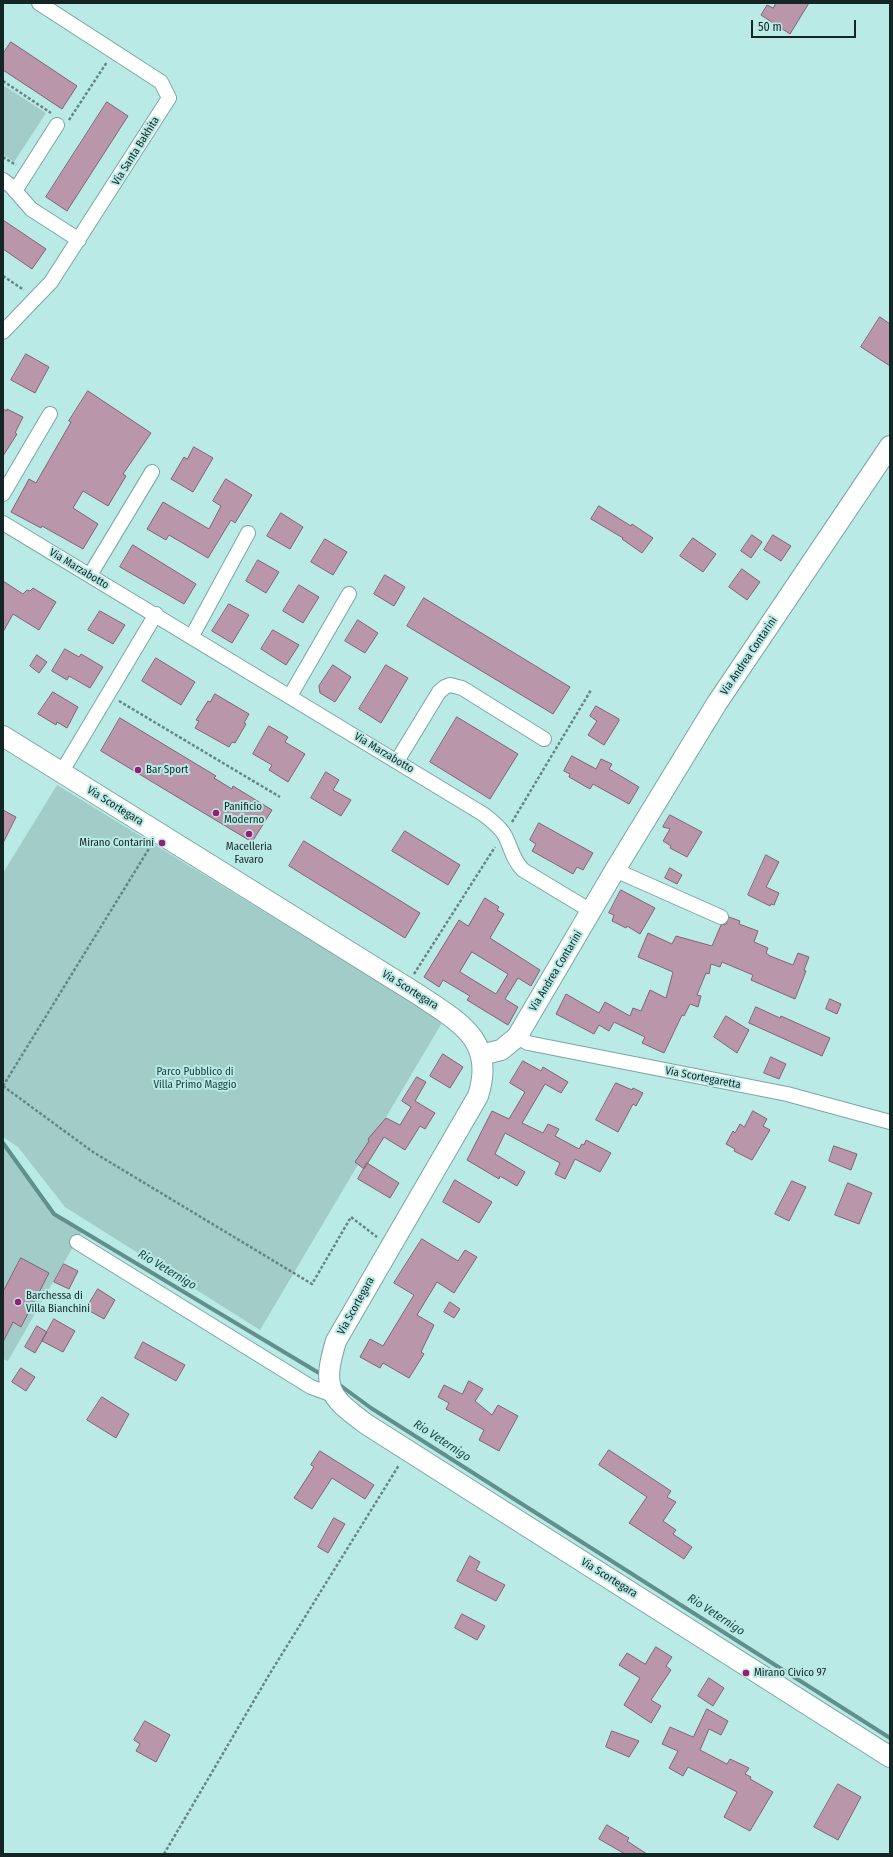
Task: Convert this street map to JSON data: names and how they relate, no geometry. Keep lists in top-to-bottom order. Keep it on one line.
{"streets":{"street":["Via Santa Bakhita","Via Marzabotto","Via Andrea Contarini","Via Scortegara","Via Scortegaretta"]},"crossings":[["Via Marzabotto","Via Andrea Contarini"],["Via Andrea Contarini","Via Scortegara"],["Via Andrea Contarini","Via Scortegaretta"]],"water":["Rio Veternigo"],"parks":["Parco Pubblico di Villa Primo Maggio"],"places":["Bar Sport","Panificio Moderno","Macelleria Favaro","Mirano Contarini","Barchessa di Villa Bianchini","Mirano Civico 97"],"scale_bar":"50 m"}
